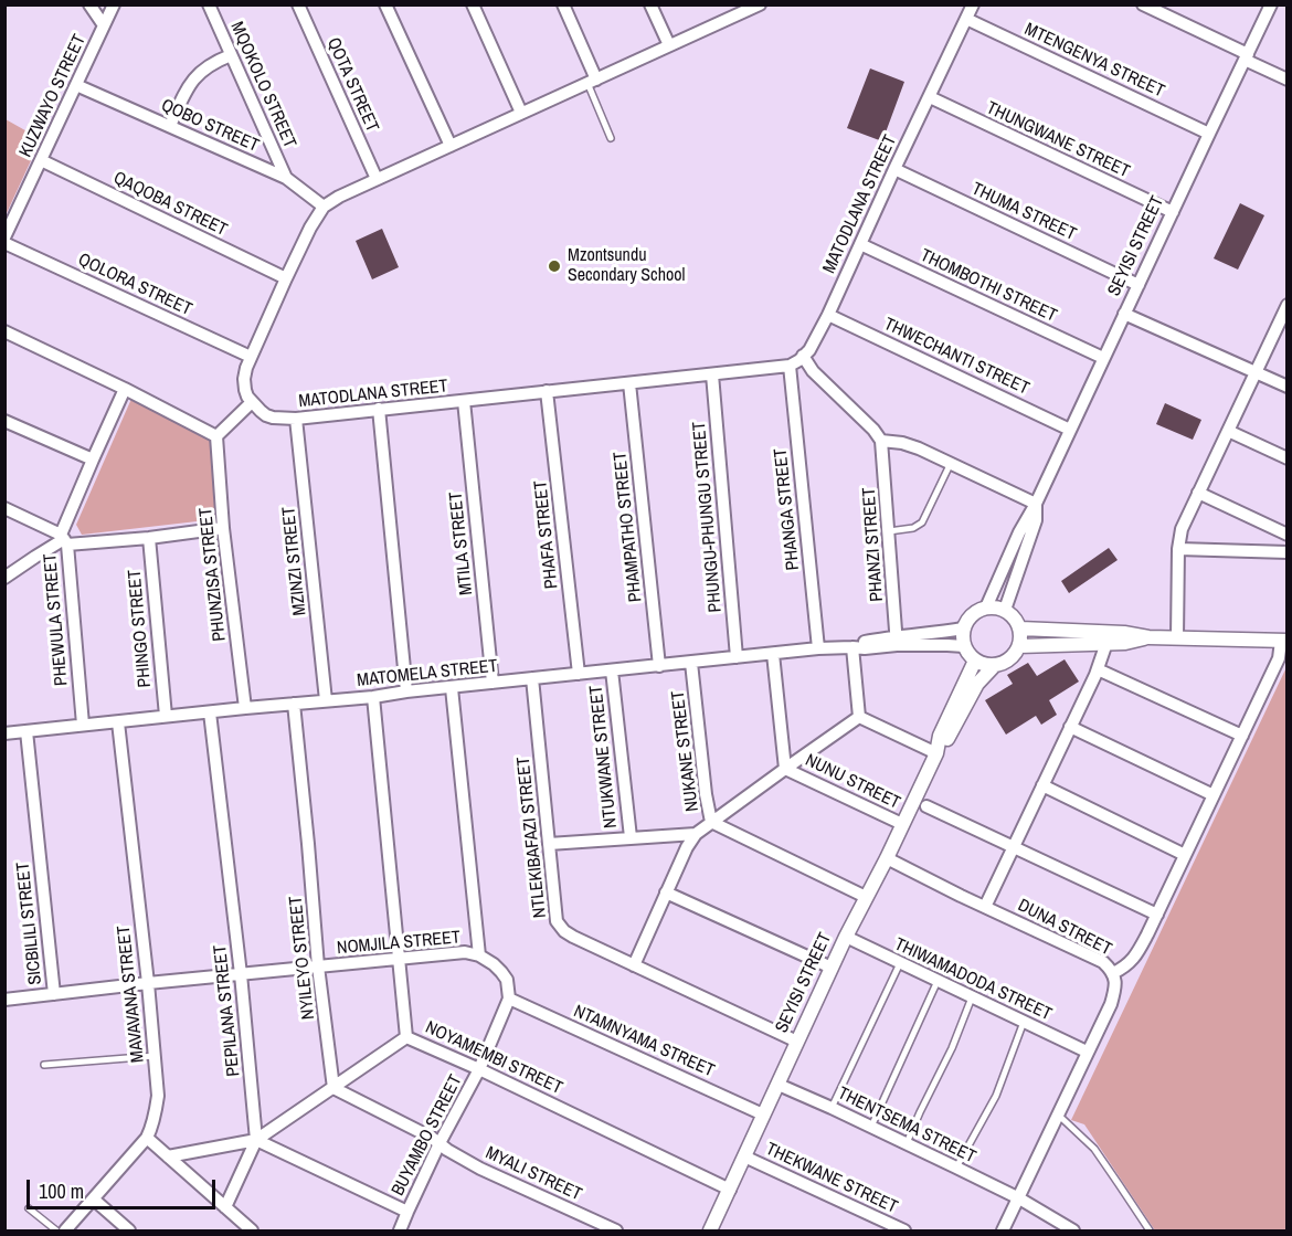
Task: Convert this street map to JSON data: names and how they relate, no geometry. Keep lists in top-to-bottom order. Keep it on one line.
{"streets":{"street":["MTENGENYA STREET","MQOKOLO STREET","QOTA STREET","KUZWAYO STREET","QOBO STREET","THUNGWANE STREET","QAQOBA STREET","MATODLANA STREET","THUMA STREET","SEYISI STREET","QOLORA STREET","THOMBOTHI STREET","THWECHANTI STREET","PHANGA STREET","PHUNGU-PHUNGU STREET","PHAMPATHO STREET","PHAFA STREET","MTILA STREET","PHANZI STREET","MZINZI STREET","PHUNZISA STREET","PHEWULA STREET","PHINGO STREET","MATOMELA STREET","NUKANE STREET","NTUKWANE STREET","NUNU STREET","NTLEKIBAFAZI STREET","SICBILILI STREET","DUNA STREET","NOMJILA STREET","NYILEYO STREET","THIWAMADODA STREET","MAVAVANA STREET","PEPILANA STREET","NTAMNYAMA STREET","NOYAMEMBI STREET","THENTSEMA STREET","BUYAMBO STREET","MYALI STREET","THEKWANE STREET"]},"crossings":[["MTENGENYA STREET","MATODLANA STREET"],["MTENGENYA STREET","SEYISI STREET"],["MQOKOLO STREET","QOBO STREET"],["KUZWAYO STREET","QOBO STREET"],["KUZWAYO STREET","QAQOBA STREET"],["THUNGWANE STREET","MATODLANA STREET"],["THUNGWANE STREET","SEYISI STREET"],["MATODLANA STREET","THUMA STREET"],["MATODLANA STREET","THOMBOTHI STREET"],["MATODLANA STREET","THWECHANTI STREET"],["MATODLANA STREET","PHANGA STREET"],["MATODLANA STREET","PHUNGU-PHUNGU STREET"],["MATODLANA STREET","PHAMPATHO STREET"],["MATODLANA STREET","PHAFA STREET"],["MATODLANA STREET","MTILA STREET"],["MATODLANA STREET","MZINZI STREET"],["THUMA STREET","SEYISI STREET"],["SEYISI STREET","THOMBOTHI STREET"],["SEYISI STREET","THWECHANTI STREET"],["SEYISI STREET","MATOMELA STREET"],["SEYISI STREET","NUKANE STREET"],["SEYISI STREET","NUNU STREET"],["SEYISI STREET","NTLEKIBAFAZI STREET"],["SEYISI STREET","DUNA STREET"],["SEYISI STREET","THIWAMADODA STREET"],["SEYISI STREET","NTAMNYAMA STREET"],["SEYISI STREET","NOYAMEMBI STREET"],["SEYISI STREET","THENTSEMA STREET"],["SEYISI STREET","THEKWANE STREET"],["PHANGA STREET","MATOMELA STREET"],["PHUNGU-PHUNGU STREET","MATOMELA STREET"],["PHAMPATHO STREET","MATOMELA STREET"],["PHAFA STREET","MATOMELA STREET"],["MTILA STREET","MATOMELA STREET"],["PHANZI STREET","MATOMELA STREET"],["MZINZI STREET","MATOMELA STREET"],["PHUNZISA STREET","MATOMELA STREET"],["PHEWULA STREET","MATOMELA STREET"],["PHINGO STREET","MATOMELA STREET"],["MATOMELA STREET","NUKANE STREET"],["MATOMELA STREET","NTUKWANE STREET"],["MATOMELA STREET","NUNU STREET"],["MATOMELA STREET","NTLEKIBAFAZI STREET"],["MATOMELA STREET","SICBILILI STREET"],["MATOMELA STREET","NYILEYO STREET"],["MATOMELA STREET","MAVAVANA STREET"],["MATOMELA STREET","PEPILANA STREET"],["MATOMELA STREET","NOYAMEMBI STREET"],["SICBILILI STREET","NOMJILA STREET"],["DUNA STREET","THIWAMADODA STREET"],["DUNA STREET","THENTSEMA STREET"],["NOMJILA STREET","NYILEYO STREET"],["NOMJILA STREET","MAVAVANA STREET"],["NOMJILA STREET","PEPILANA STREET"],["NOMJILA STREET","NOYAMEMBI STREET"],["NTAMNYAMA STREET","BUYAMBO STREET"],["NOYAMEMBI STREET","BUYAMBO STREET"],["BUYAMBO STREET","MYALI STREET"]],"places":["Mzontsundu Secondary School"],"scale_bar":"100 m"}
